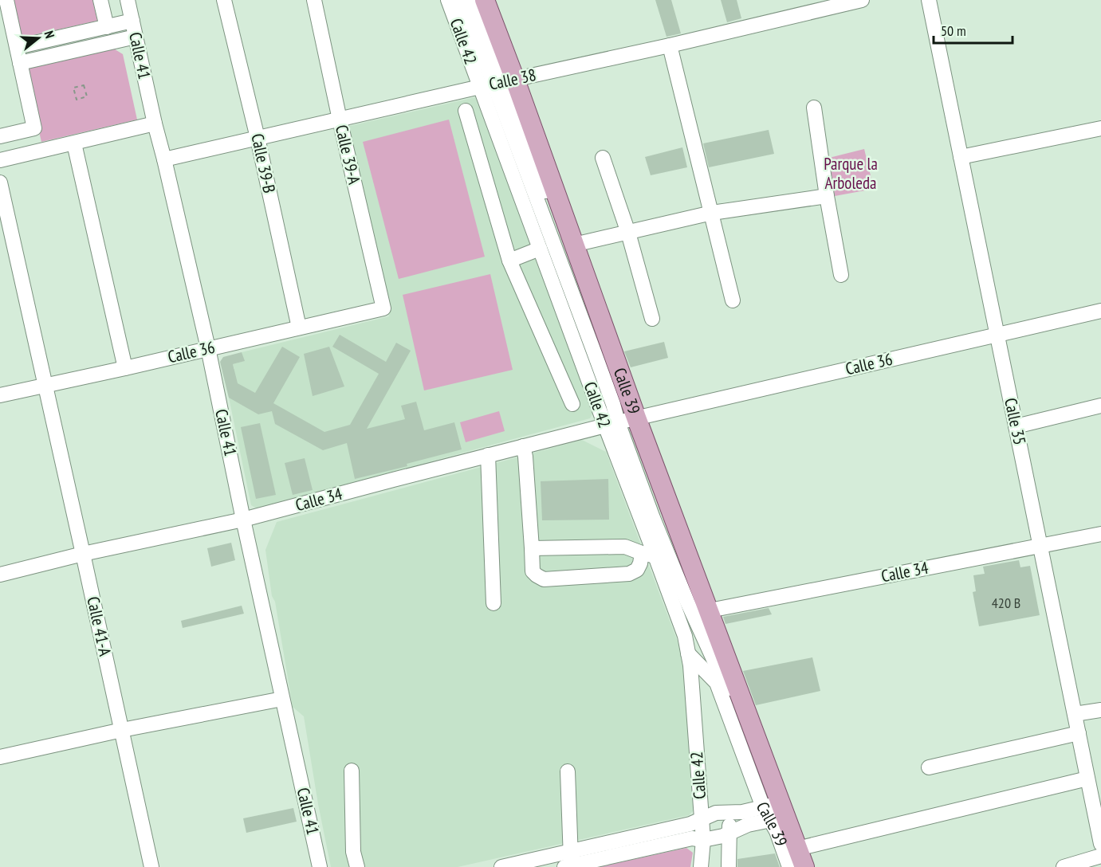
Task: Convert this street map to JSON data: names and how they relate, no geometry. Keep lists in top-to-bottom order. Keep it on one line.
{"streets":{"main road":["Calle 39"],"street":["Calle 42","Calle 41","Calle 38","Calle 39-A","Calle 39-B","Calle 36","Calle 35","Calle 34","Calle 41-A"]},"crossings":[["Calle 42","Calle 38"],["Calle 42","Calle 36"],["Calle 42","Calle 39"],["Calle 42","Calle 34"],["Calle 41","Calle 38"],["Calle 41","Calle 36"],["Calle 41","Calle 34"],["Calle 38","Calle 39-A"],["Calle 38","Calle 39-B"],["Calle 38","Calle 39"],["Calle 39-A","Calle 36"],["Calle 39-B","Calle 36"],["Calle 36","Calle 39"],["Calle 36","Calle 35"],["Calle 36","Calle 34"],["Calle 36","Calle 41-A"],["Calle 39","Calle 34"],["Calle 35","Calle 34"],["Calle 34","Calle 41-A"]],"parks":["Parque la Arboleda"],"house_numbers":["420 B"],"scale_bar":"50 m","north":"right"}
